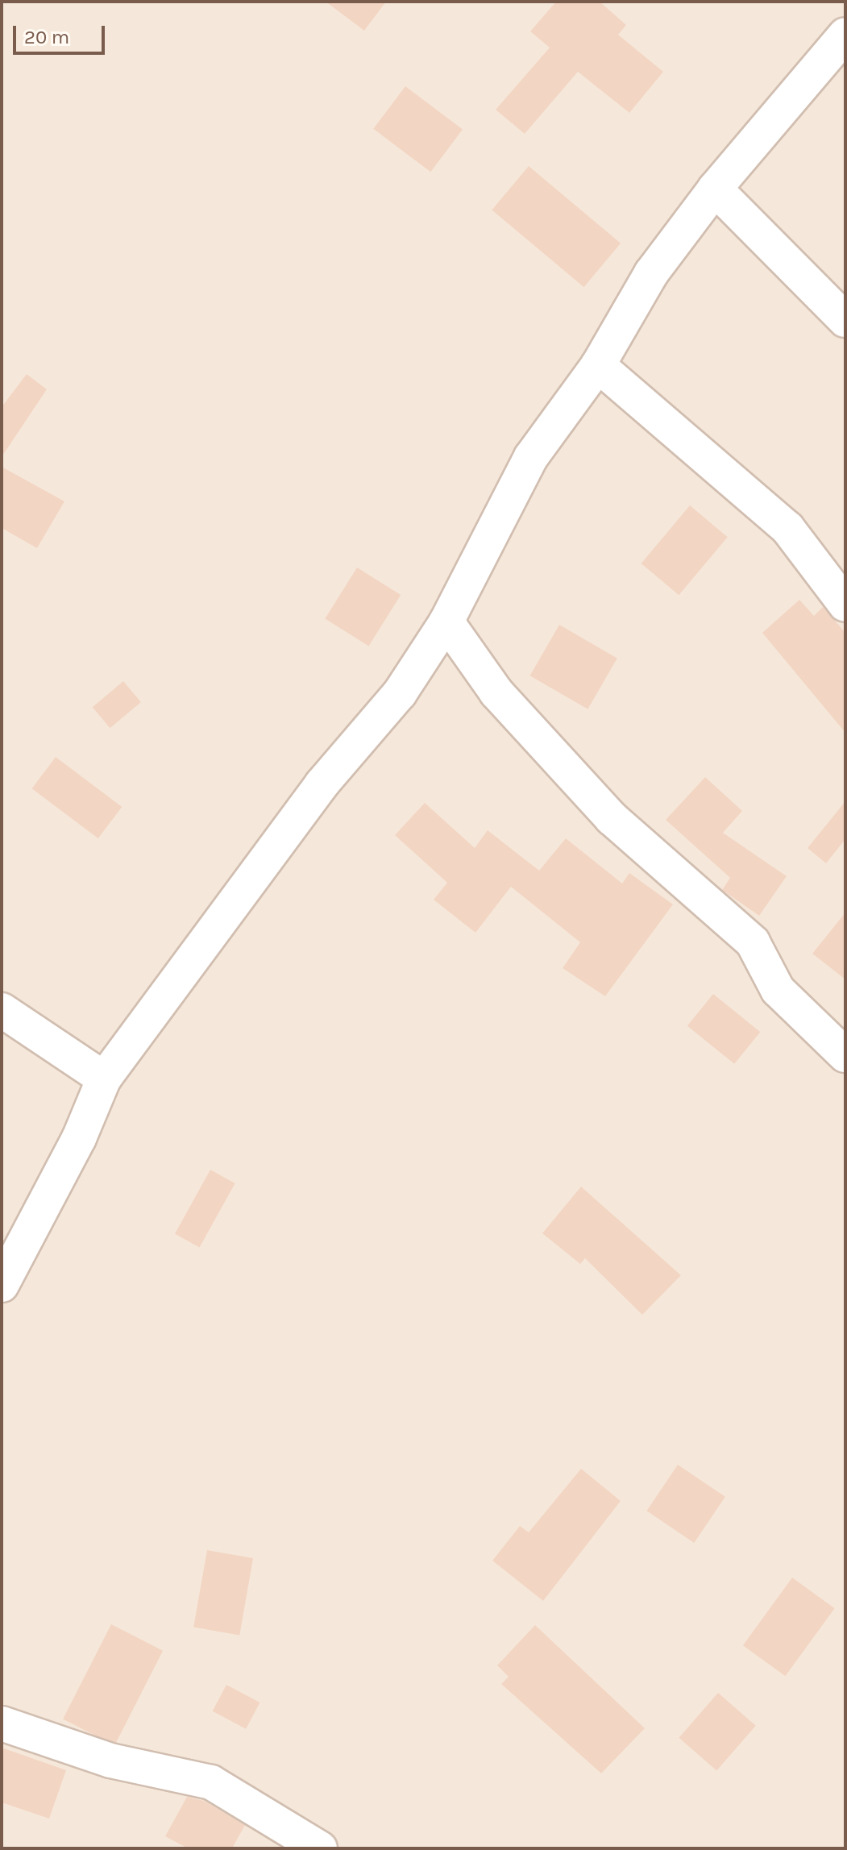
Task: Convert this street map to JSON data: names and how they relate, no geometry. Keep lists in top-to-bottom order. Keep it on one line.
{"scale_bar":"20 m"}
